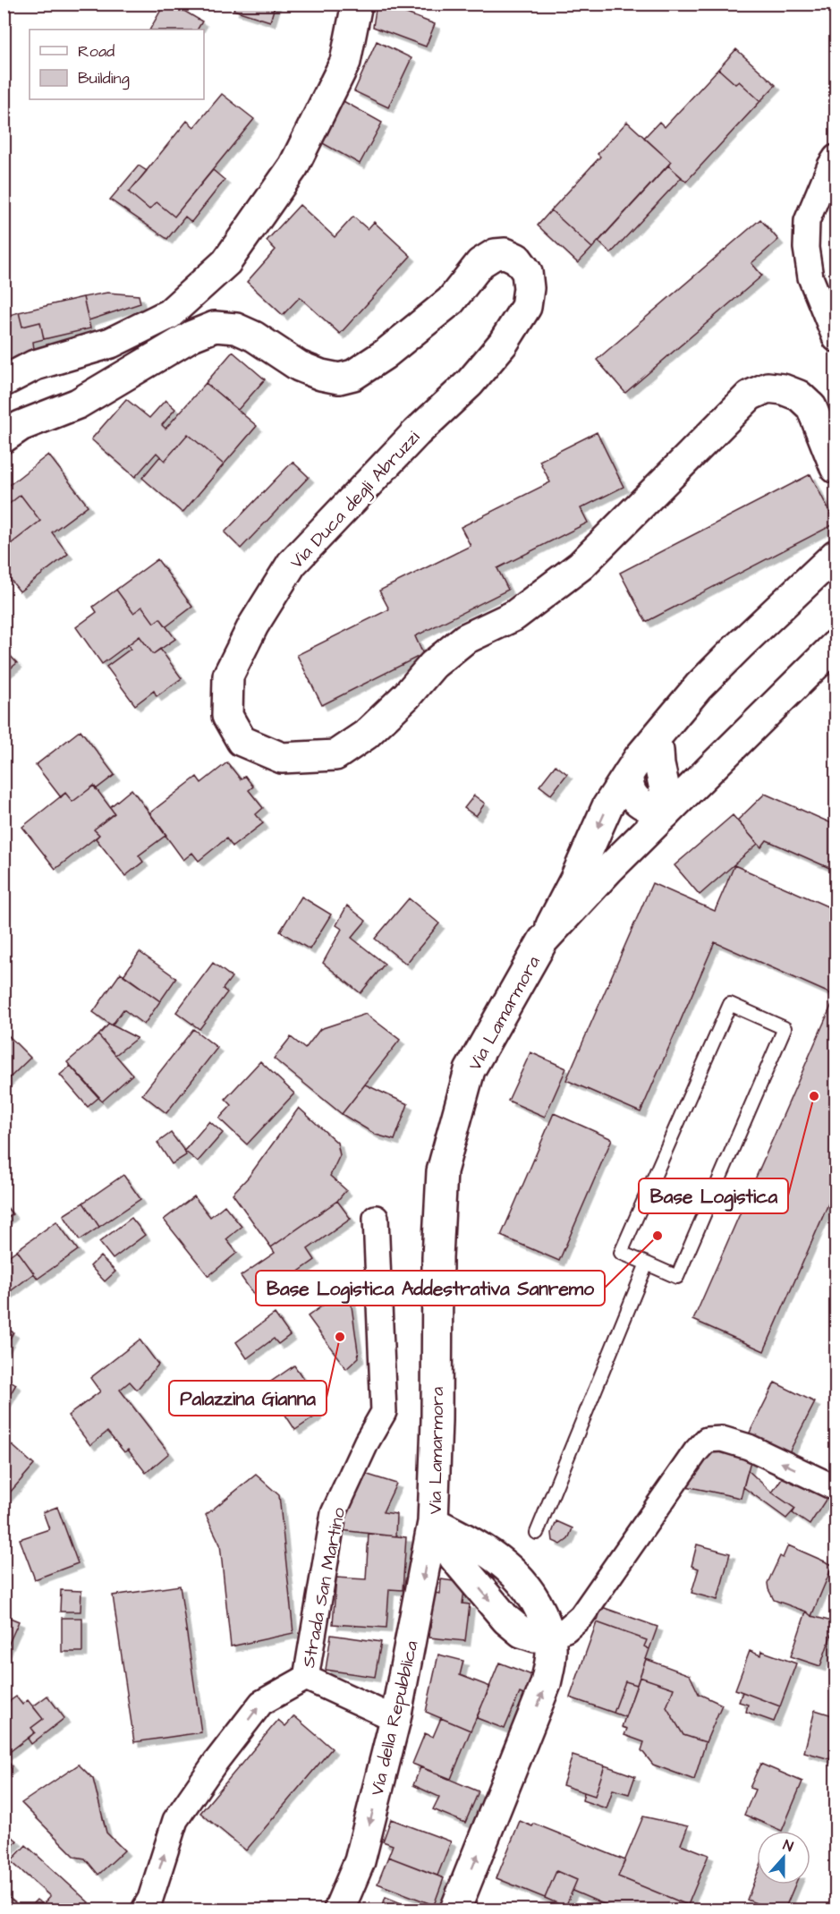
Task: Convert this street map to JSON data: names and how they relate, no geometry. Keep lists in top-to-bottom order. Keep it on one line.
{"streets":{"street":["Via Duca degli Abruzzi","Via Lamarmora","Strada San Martino","Via della Repubblica"]},"crossings":[["Via Lamarmora","Via della Repubblica"],["Strada San Martino","Via della Repubblica"]],"places":["Base Logistica","Base Logistica Addestrativa Sanremo","Palazzina Gianna"],"legend":["Road","Building"],"north":"top"}
